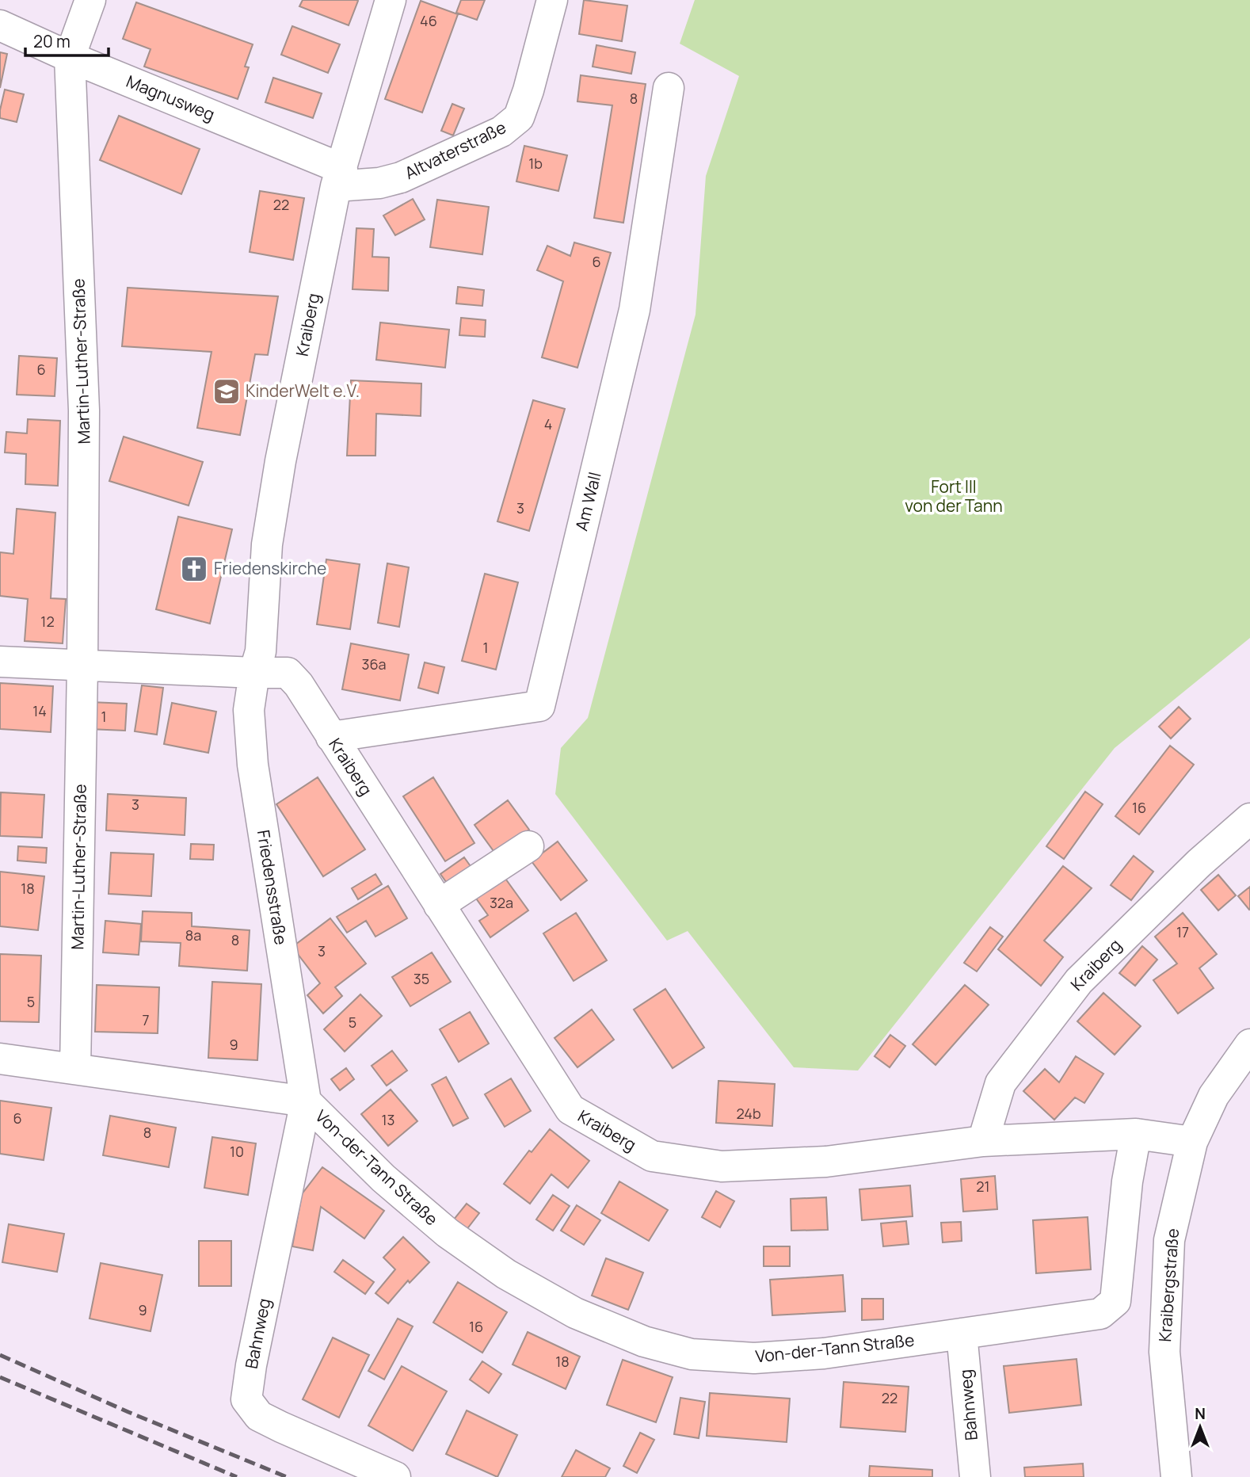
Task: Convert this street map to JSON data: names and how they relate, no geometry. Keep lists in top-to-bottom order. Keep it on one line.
{"streets":{"street":["Magnusweg","Altvaterstraße","Kraiberg","Martin-Luther-Straße","Am Wall","Friedensstraße","Von-der-Tann Straße","Kraibergstraße","Bahnweg"]},"crossings":[["Magnusweg","Altvaterstraße"],["Magnusweg","Kraiberg"],["Magnusweg","Martin-Luther-Straße"],["Altvaterstraße","Kraiberg"],["Kraiberg","Am Wall"],["Kraiberg","Friedensstraße"],["Kraiberg","Von-der-Tann Straße"],["Kraiberg","Kraibergstraße"],["Martin-Luther-Straße","Von-der-Tann Straße"],["Friedensstraße","Von-der-Tann Straße"],["Friedensstraße","Bahnweg"],["Von-der-Tann Straße","Bahnweg"]],"parks":["Fort III von der Tann"],"places":{"school or university":["KinderWelt e.V."],"church":["Friedenskirche"]},"house_numbers":["46","8","1b","22","6","6","4","3","12","1","36a","14","1","3","16","18","32a","17","8a","8","3","35","5","7","5","9","24b","6","13","8","10","21","9","16","18","22"],"scale_bar":"20 m","north":"top"}
